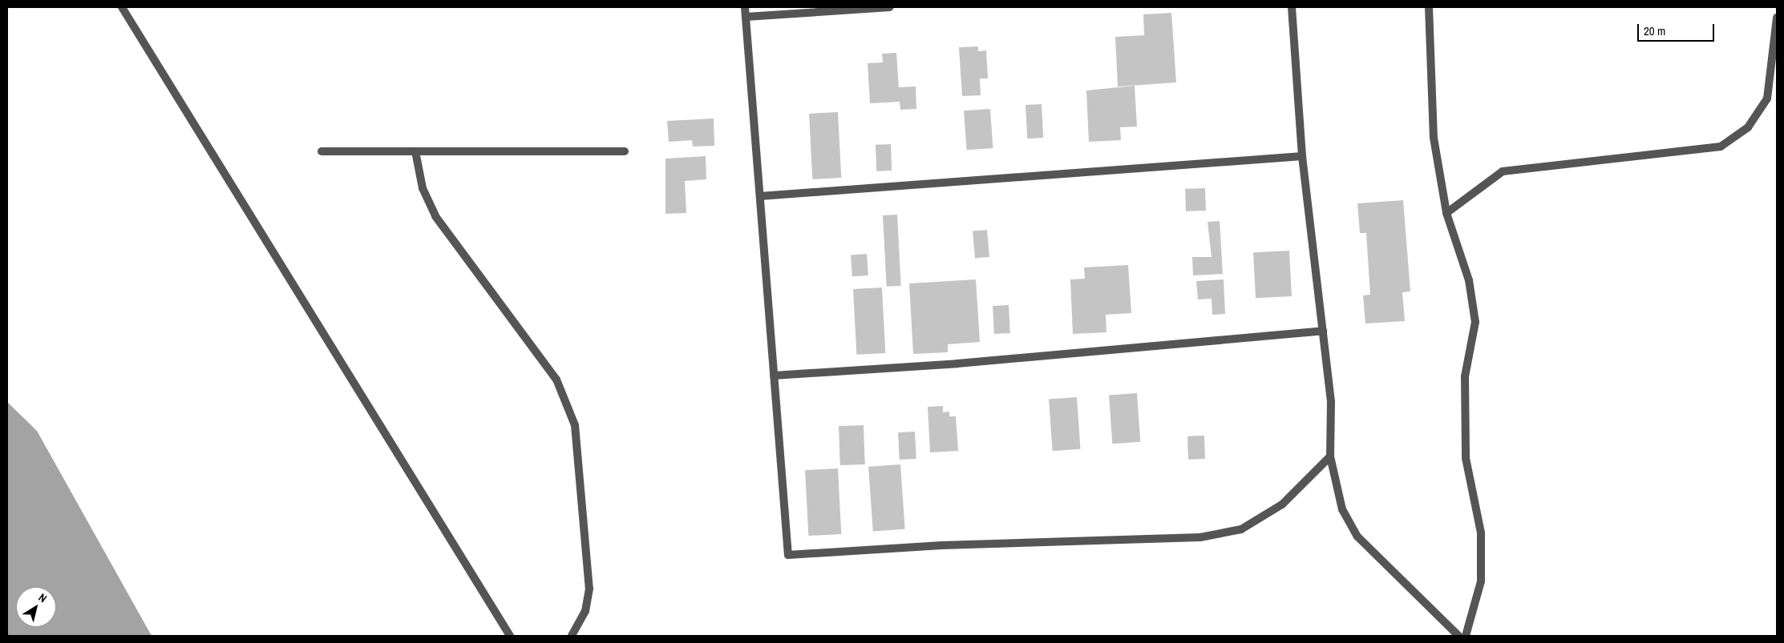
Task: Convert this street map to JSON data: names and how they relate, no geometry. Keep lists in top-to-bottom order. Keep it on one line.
{"scale_bar":"20 m","north":"top right"}
